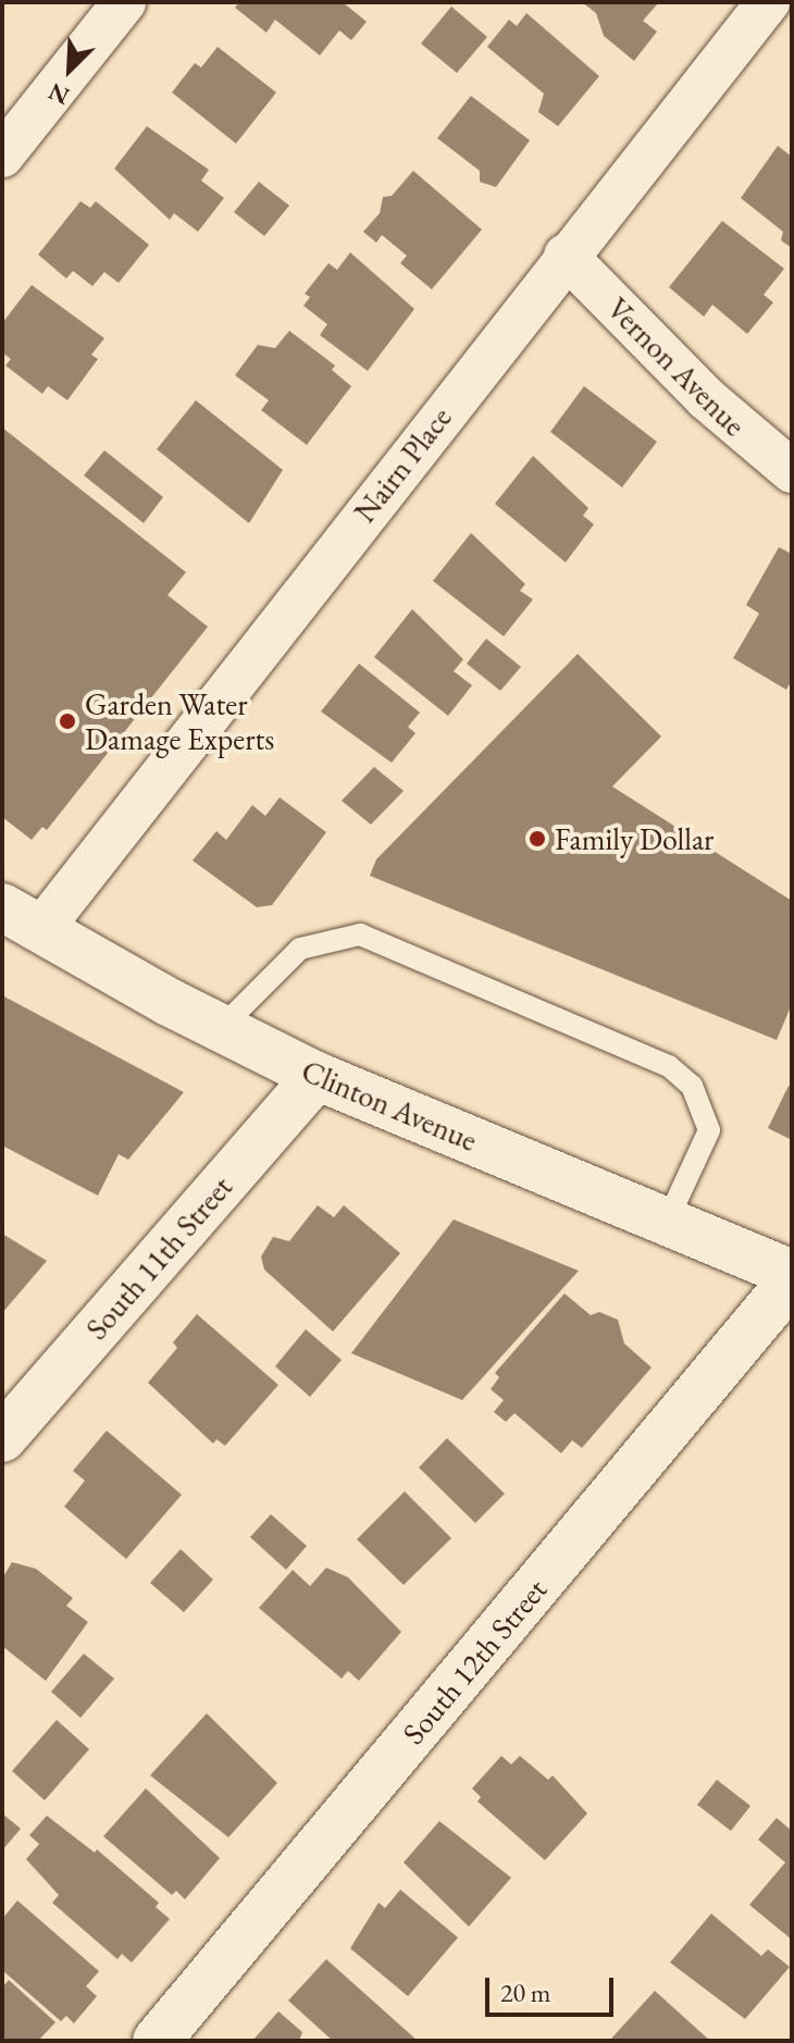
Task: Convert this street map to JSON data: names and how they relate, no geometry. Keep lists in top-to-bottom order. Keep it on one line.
{"streets":{"street":["Vernon Avenue","Nairn Place","Clinton Avenue","South 11th Street","South 12th Street"]},"crossings":[["Vernon Avenue","Nairn Place"],["Nairn Place","Clinton Avenue"],["Clinton Avenue","South 11th Street"]],"places":["Garden Water Damage Experts","Family Dollar"],"scale_bar":"20 m","north":"bottom left"}
